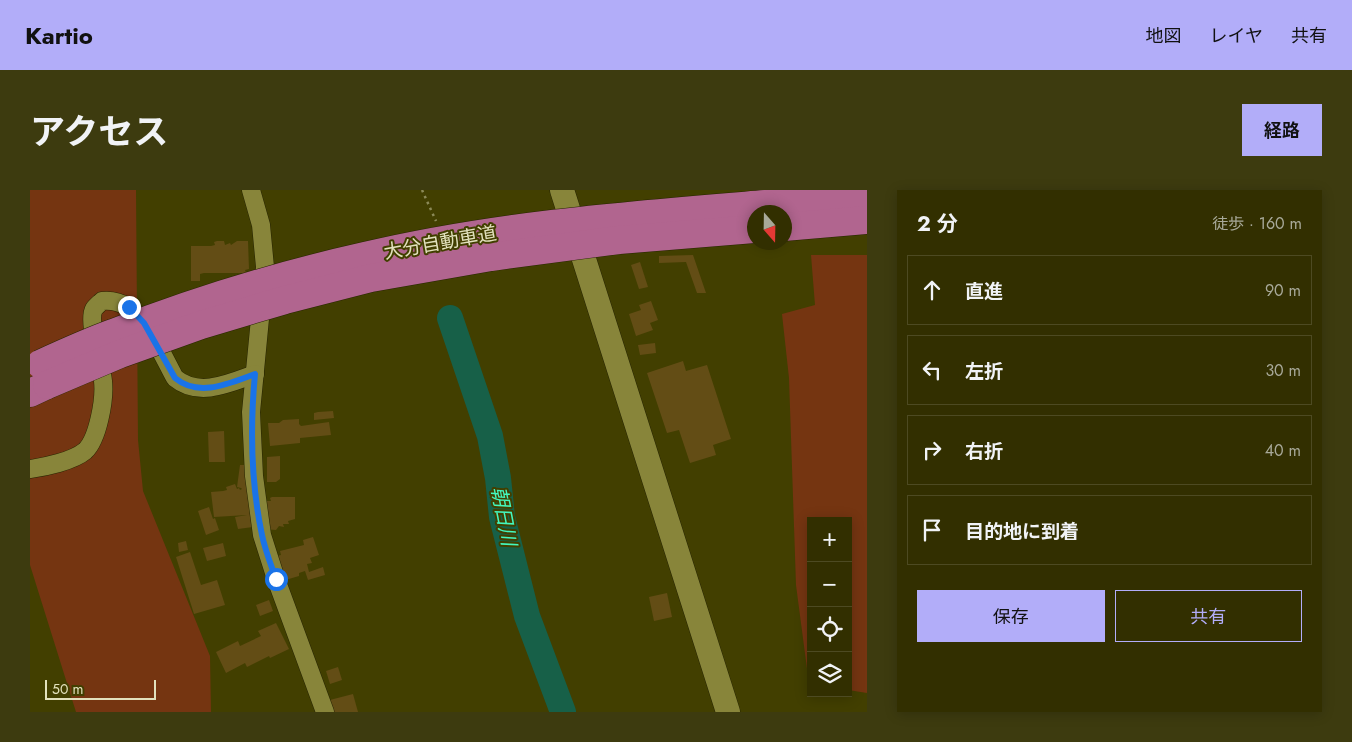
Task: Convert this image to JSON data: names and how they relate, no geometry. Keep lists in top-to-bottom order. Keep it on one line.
{"streets":{"highway":["大分自動車道"]},"water":["朝日川"],"scale_bar":"50 m","north":"bottom","page":{"header":"Kartio","nav":["地図","レイヤ","共有"],"title":"アクセス","buttons":["経路",["保存","共有"]],"heading":["2 分","徒歩 · 160 m"],"list":[["直進","90 m"],["左折","30 m"],["右折","40 m"],"目的地に到着"],"map_buttons":["+","−"],"scale":"50 m"}}
